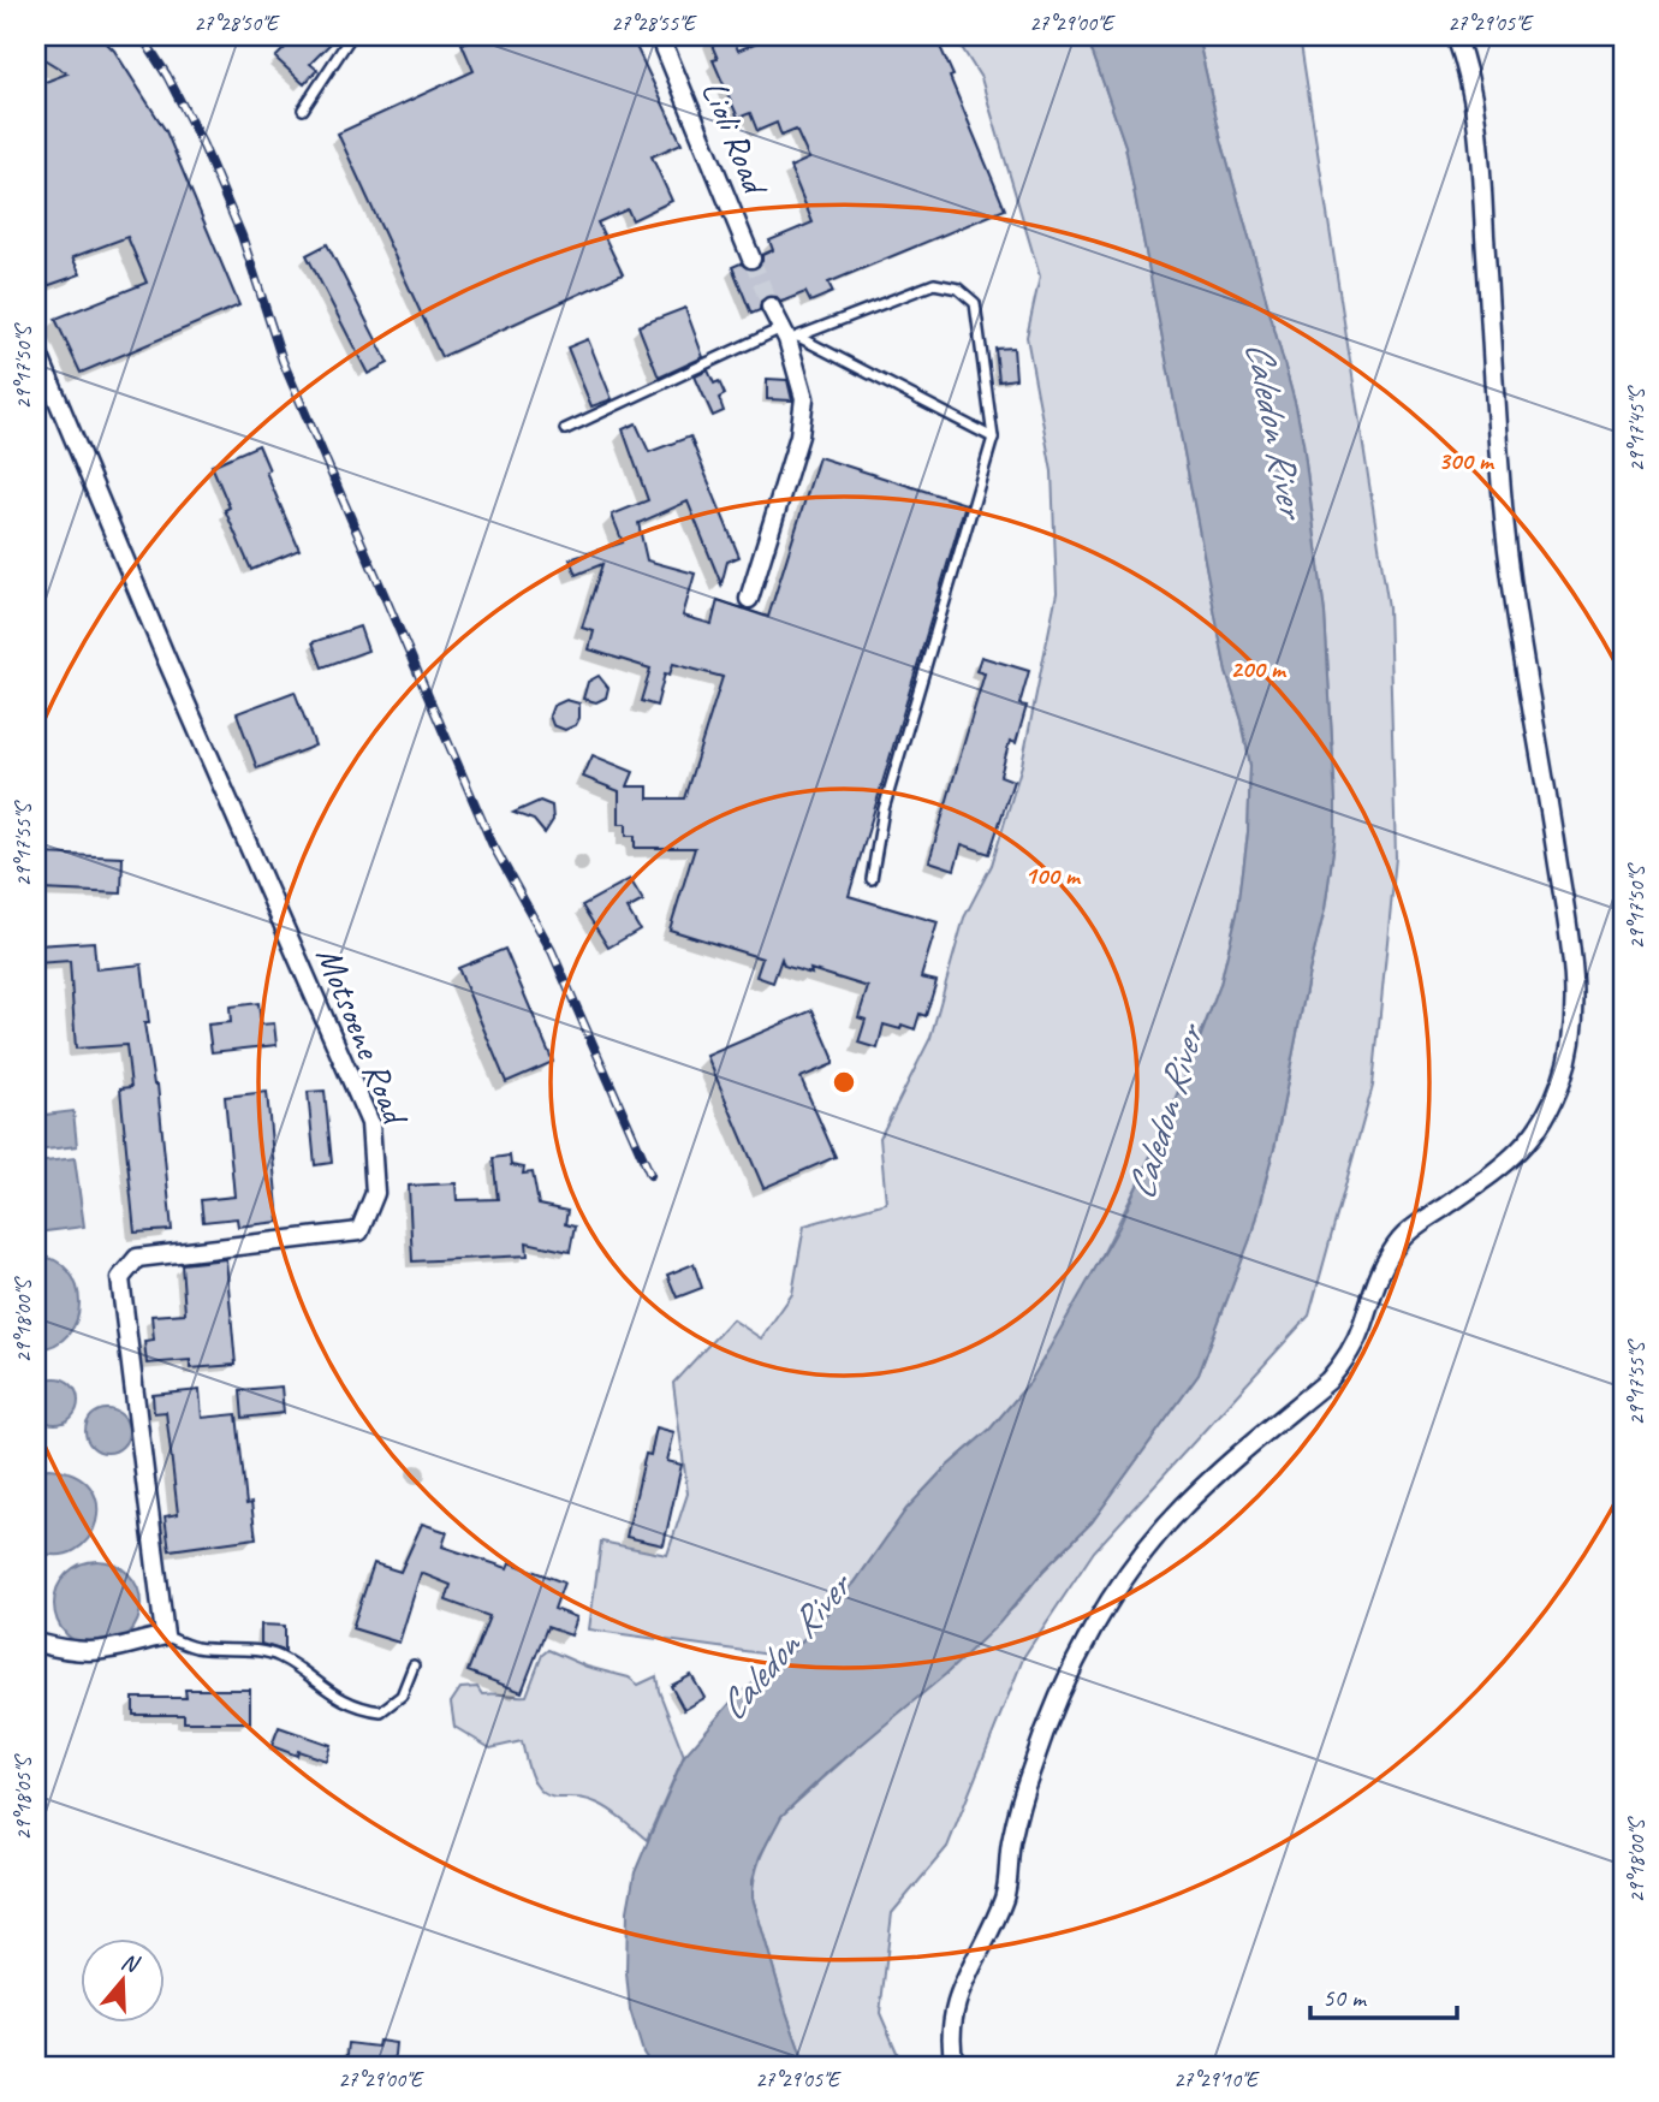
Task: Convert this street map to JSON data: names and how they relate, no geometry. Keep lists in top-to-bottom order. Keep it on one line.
{"streets":{"street":["Lioli Road","Motsoene Road"]},"water":["Caledon River"],"scale_bar":"50 m","north":"top","coordinates":["27°28'50\"E","27°28'55\"E","27°29'00\"E","27°29'05\"E","29°17'50\"S","29°17'45\"S","29°17'55\"S","29°18'00\"S","29°18'05\"S","27°29'10\"E"],"rings":["300 m","200 m","100 m"]}
